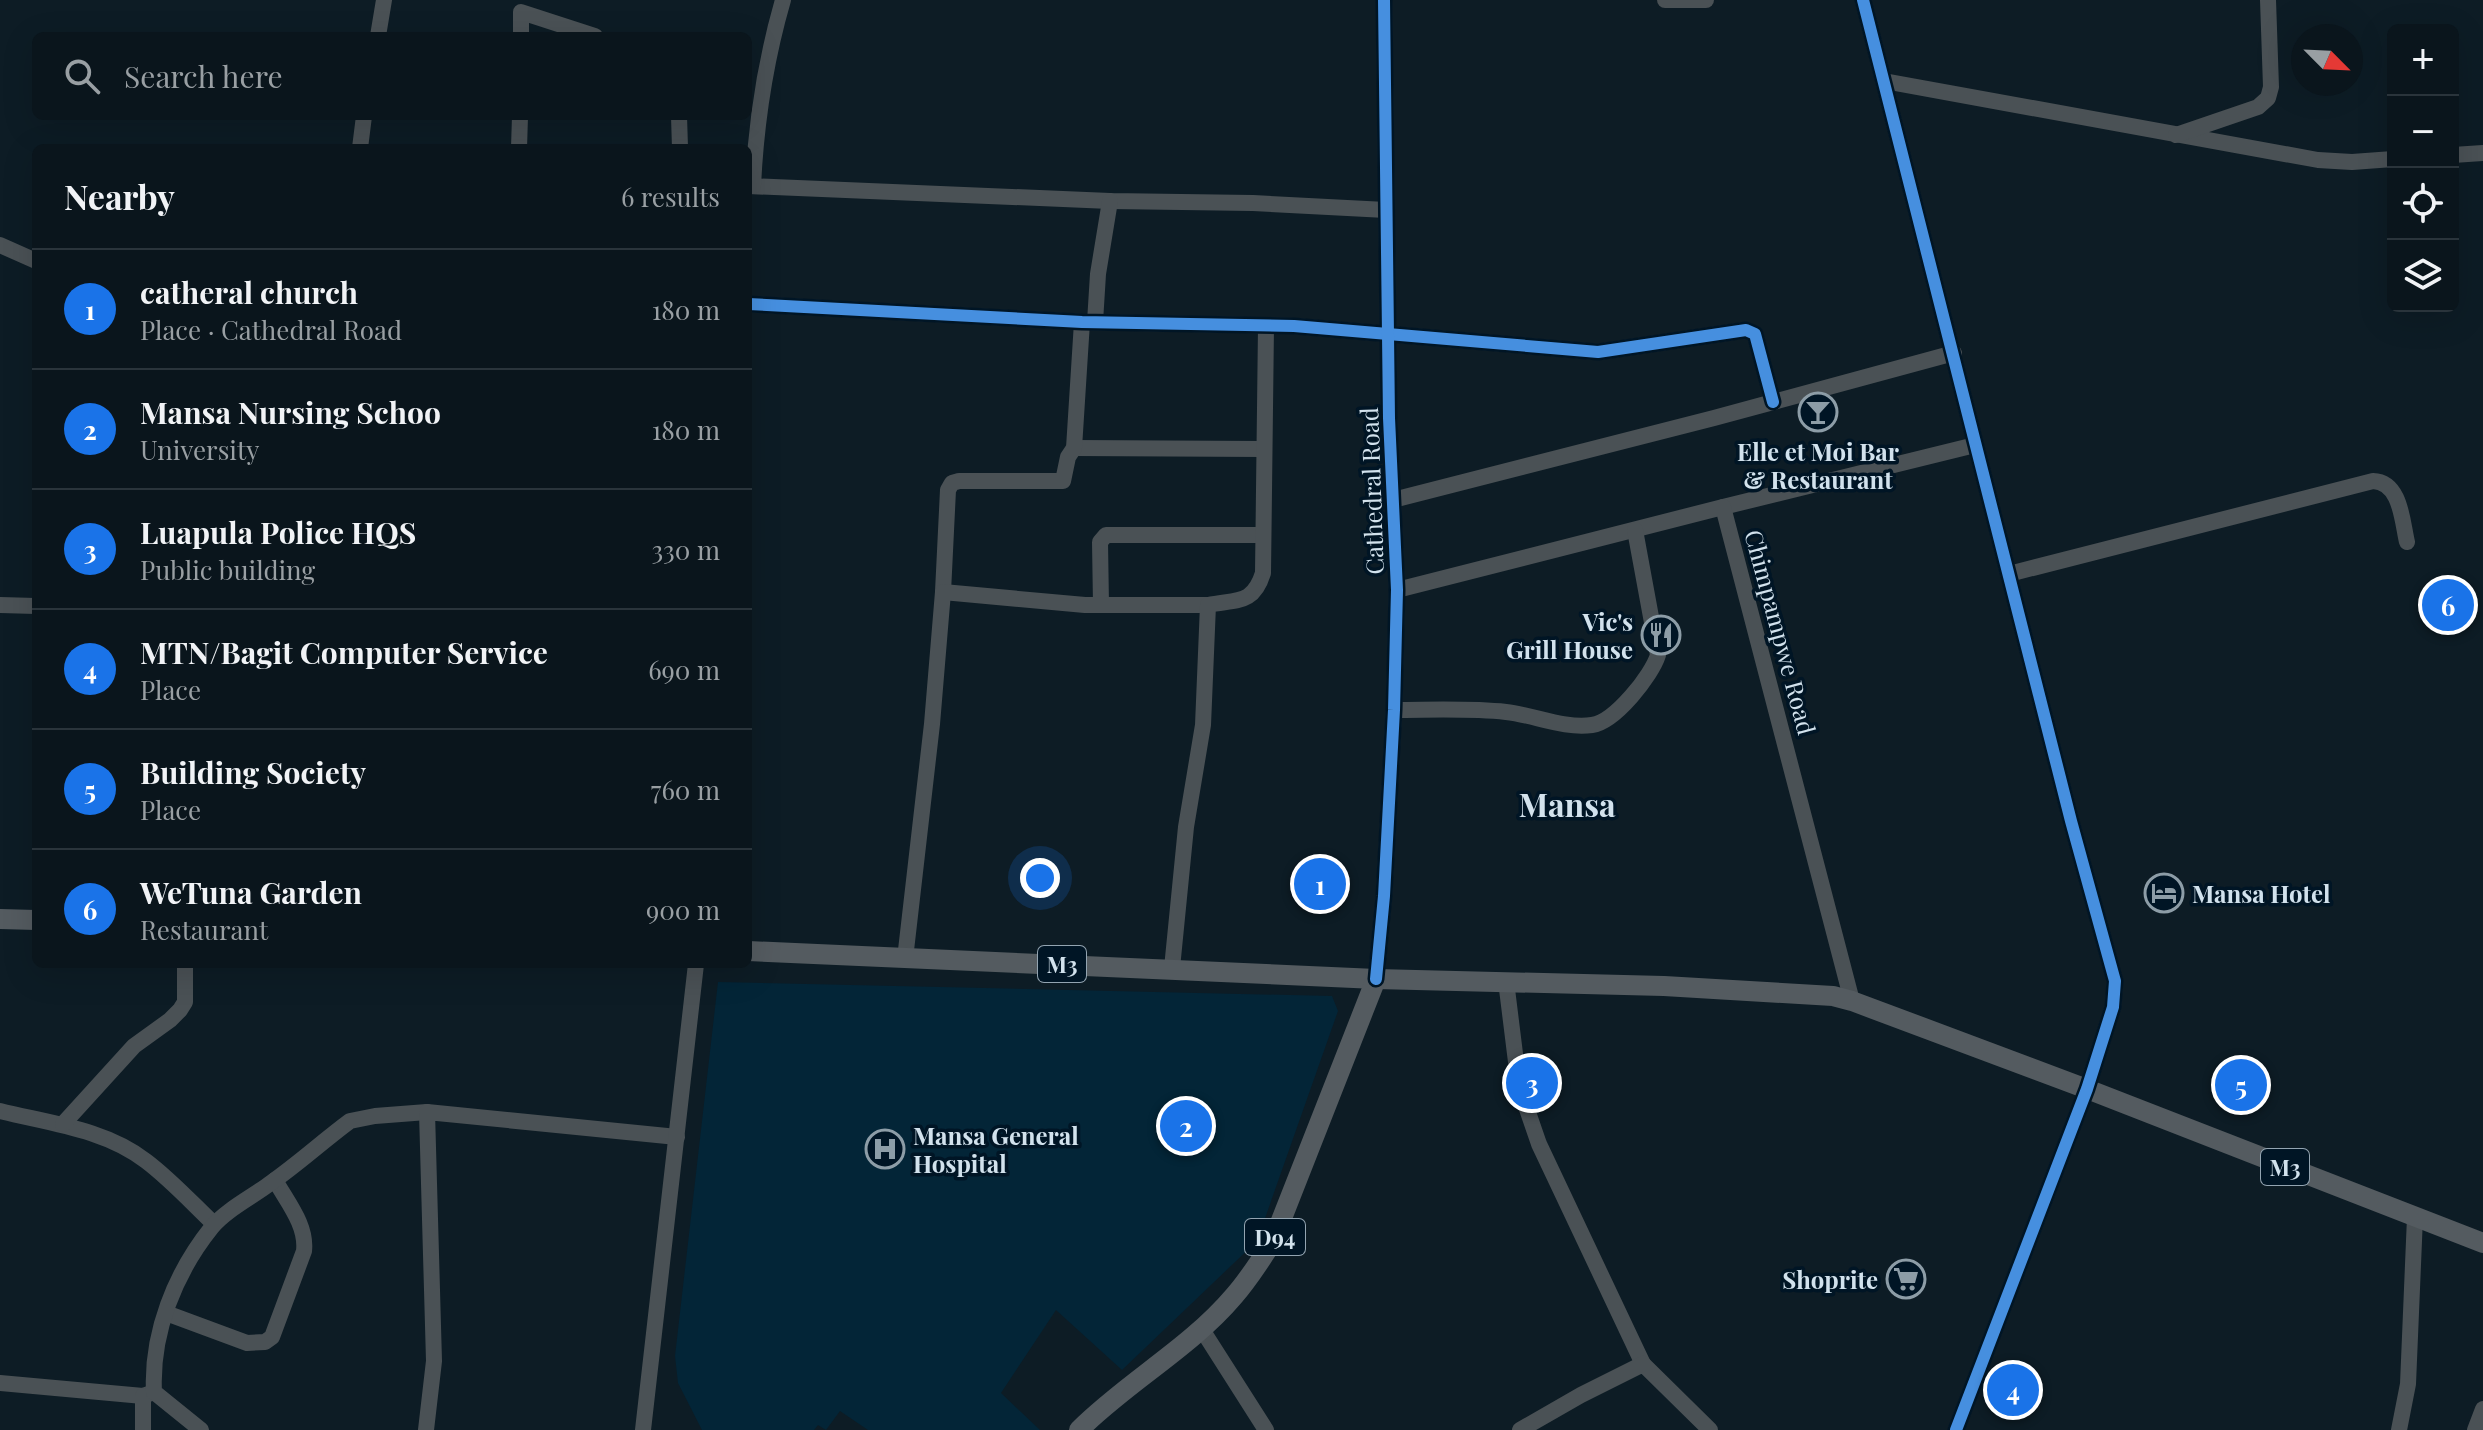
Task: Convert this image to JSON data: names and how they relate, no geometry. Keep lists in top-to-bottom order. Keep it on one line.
{"streets":{"main road":["M3","D94"],"street":["Cathedral Road","Chimpampwe Road"]},"crossings":[["Cathedral Road","Chimpampwe Road"],["Cathedral Road","M3"],["Cathedral Road","D94"],["Chimpampwe Road","M3"],["M3","D94"]],"districts":["Mansa"],"places":{"bar":["Elle et Moi Bar & Restaurant"],"restaurant":["Vic's Grill House"],"hotel":["Mansa Hotel"],"hospital":["Mansa General Hospital"],"supermarket":["Shoprite"]},"north":"bottom right","page":{"map_buttons":["+","−"],"search":"Search here","heading":["Nearby","6 results"],"list":[{"mark":"1","name":"catheral church","note":"Place · Cathedral Road","value":"180 m"},{"mark":"2","name":"Mansa Nursing Schoo","note":"University","value":"180 m"},{"mark":"3","name":"Luapula Police HQS","note":"Public building","value":"330 m"},{"mark":"4","name":"MTN/Bagit Computer Service","note":"Place","value":"690 m"},{"mark":"5","name":"Building Society","note":"Place","value":"760 m"},{"mark":"6","name":"WeTuna Garden","note":"Restaurant","value":"900 m"}],"pins":["6","1","3","5","2","4"]}}
